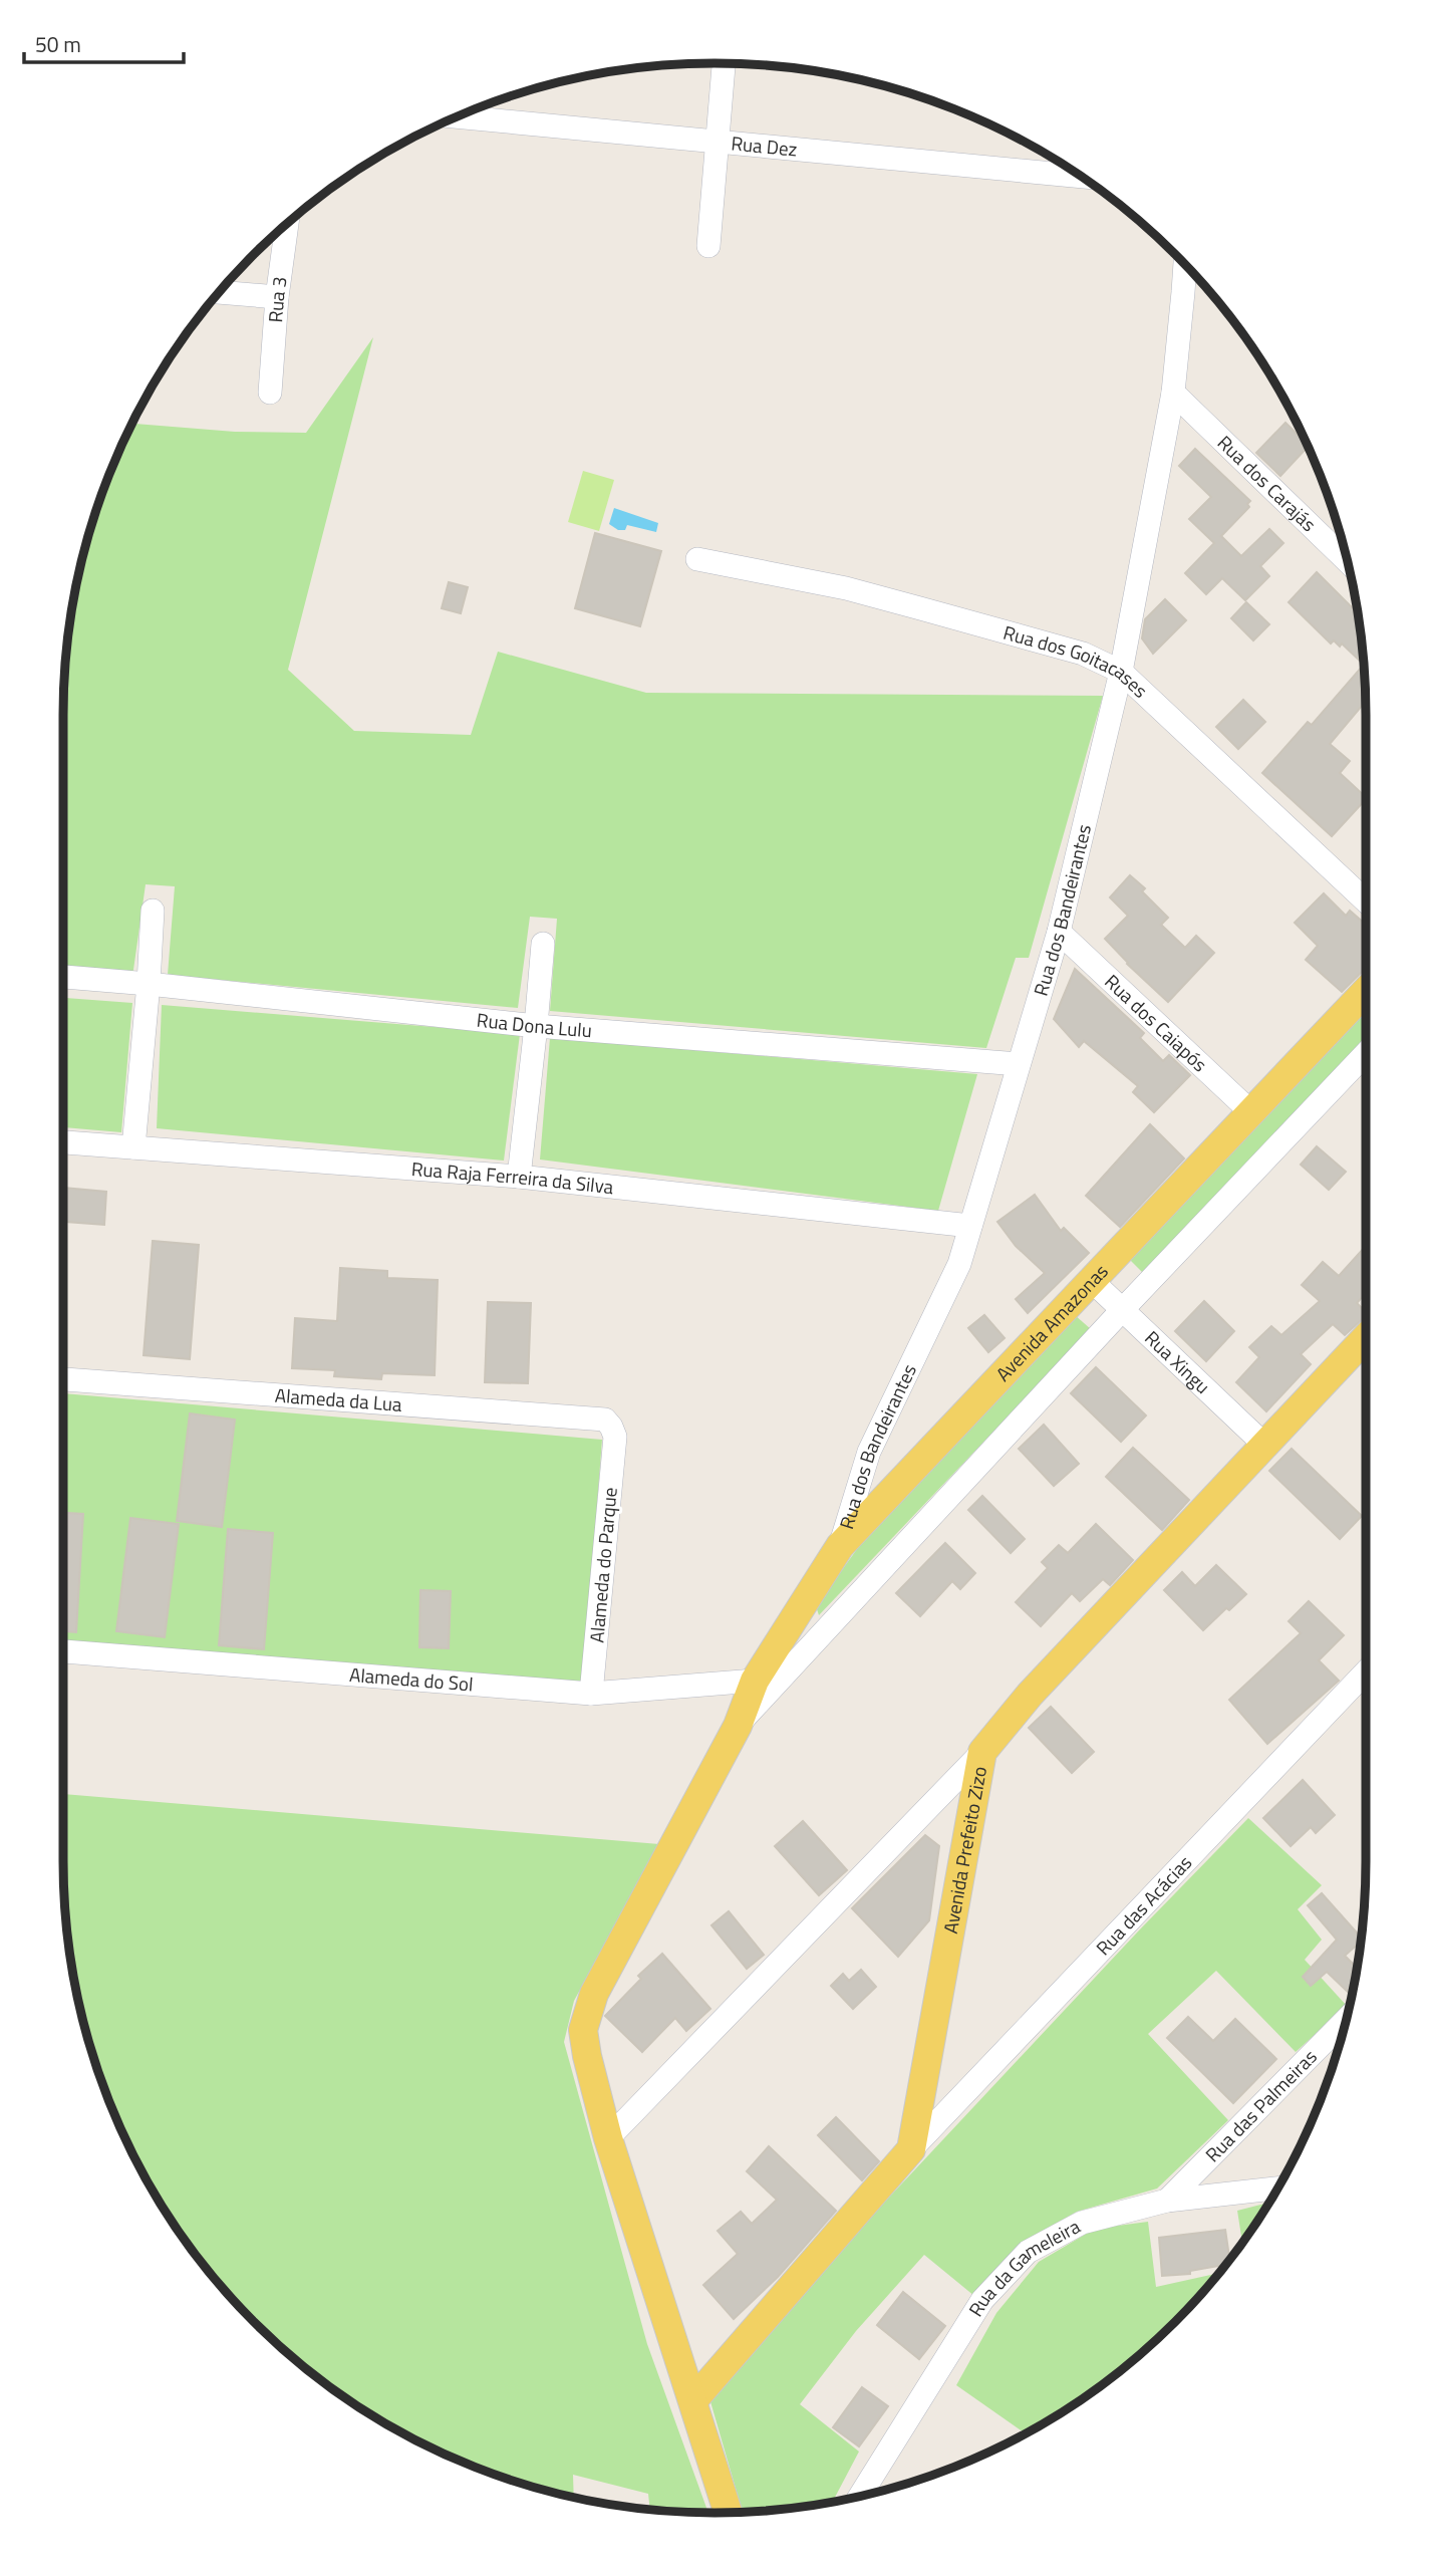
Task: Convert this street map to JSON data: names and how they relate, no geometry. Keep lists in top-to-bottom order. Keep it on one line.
{"streets":{"main road":["Avenida Amazonas","Avenida Prefeito Zizo"],"street":["Rua Dez","Rua 3","Rua dos Carajás","Rua dos Goitacases","Rua dos Bandeirantes","Rua dos Caiapós","Rua Dona Lulu","Rua Raja Ferreira da Silva","Rua Xingu","Alameda da Lua","Alameda do Parque","Alameda do Sol","Rua das Acácias","Rua das Palmeiras","Rua da Gameleira"]},"crossings":[["Rua dos Carajás","Rua dos Bandeirantes"],["Rua dos Goitacases","Rua dos Bandeirantes"],["Rua dos Bandeirantes","Rua dos Caiapós"],["Rua dos Bandeirantes","Rua Dona Lulu"],["Rua dos Bandeirantes","Rua Raja Ferreira da Silva"],["Rua dos Bandeirantes","Avenida Amazonas"],["Rua dos Caiapós","Avenida Amazonas"],["Avenida Amazonas","Rua Xingu"],["Avenida Amazonas","Alameda do Sol"],["Rua Xingu","Avenida Prefeito Zizo"],["Alameda da Lua","Alameda do Parque"],["Alameda do Parque","Alameda do Sol"],["Avenida Prefeito Zizo","Rua das Acácias"],["Rua das Palmeiras","Rua da Gameleira"]],"scale_bar":"50 m"}
